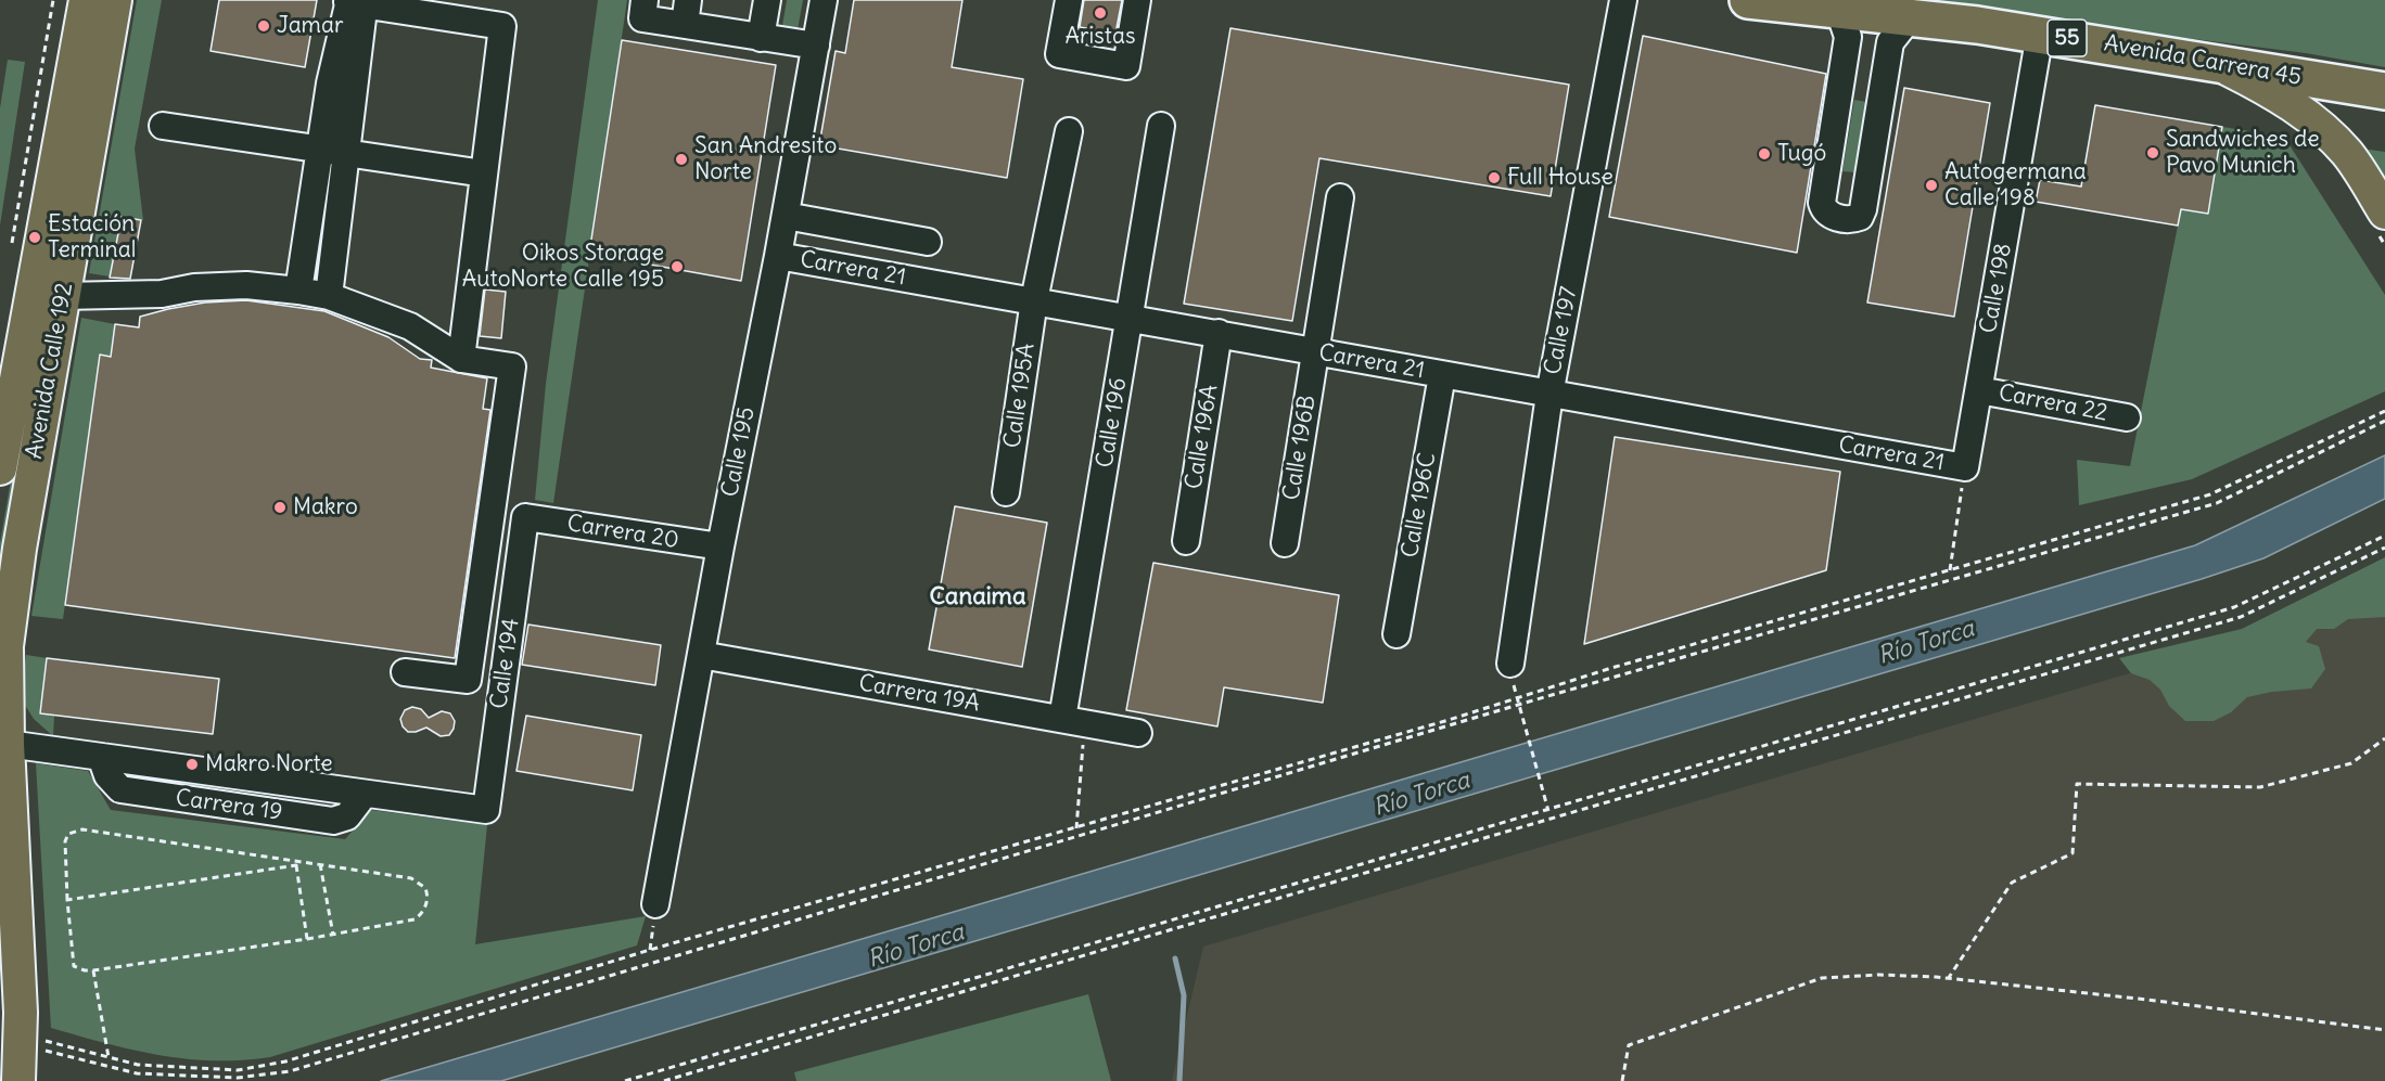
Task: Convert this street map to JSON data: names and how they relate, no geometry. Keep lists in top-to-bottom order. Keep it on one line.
{"streets":{"highway":["55","Avenida Carrera 45"],"main road":["Avenida Calle 192"],"street":["Carrera 21","Calle 198","Calle 197","Calle 195A","Carrera 22","Calle 196","Calle 196A","Calle 196B","Calle 195","Calle 196C","Carrera 20","Calle 194","Carrera 19A","Carrera 19"]},"crossings":[["Avenida Carrera 45","Calle 198"],["Carrera 21","Calle 198"],["Carrera 21","Calle 197"],["Carrera 21","Calle 195A"],["Carrera 21","Calle 196"],["Carrera 21","Calle 196A"],["Carrera 21","Calle 196B"],["Carrera 21","Calle 195"],["Carrera 21","Calle 196C"],["Calle 198","Carrera 22"],["Avenida Calle 192","Carrera 19"],["Calle 196","Carrera 19A"],["Calle 195","Carrera 20"],["Calle 195","Carrera 19A"],["Carrera 20","Calle 194"],["Calle 194","Carrera 19"]],"districts":["Canaima"],"water":["Río Torca"],"places":["Aristas","Jamar","Sandwiches de Pavo Munich","Tugó","San Andresito Norte","Full House","Autogermana Calle 198","Estación Terminal","Oikos Storage AutoNorte Calle 195","Makro","Makro Norte"]}
